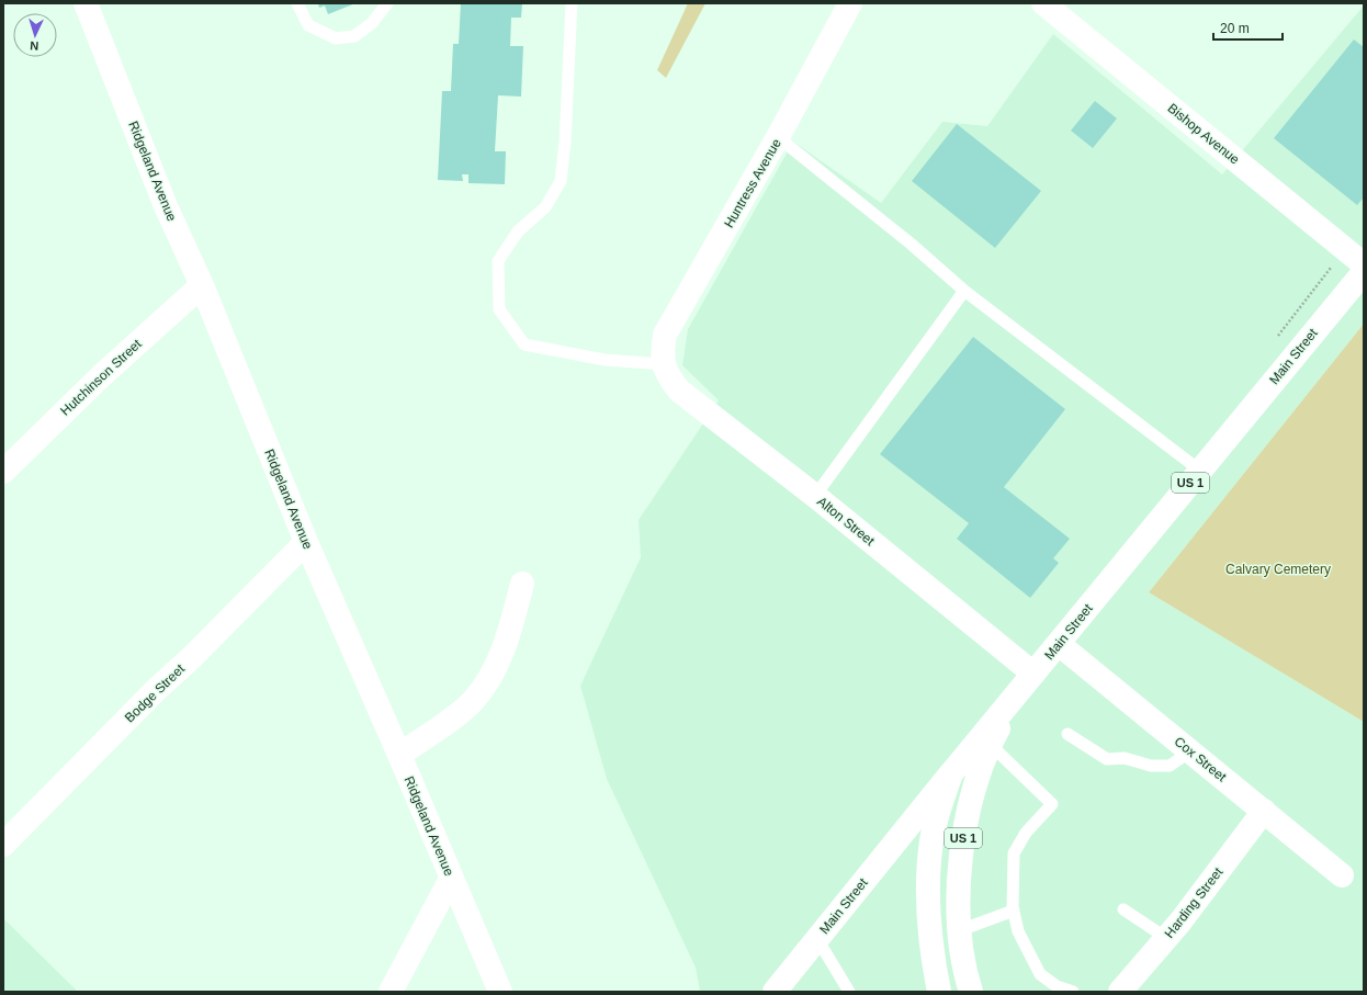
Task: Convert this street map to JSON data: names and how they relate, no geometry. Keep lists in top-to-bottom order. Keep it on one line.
{"streets":{"street":["Bishop Avenue","Ridgeland Avenue","Huntress Avenue","Main Street","Hutchinson Street","US 1","Alton Street","Bodge Street","Cox Street","Harding Street"]},"crossings":[["Ridgeland Avenue","Hutchinson Street"],["Ridgeland Avenue","Bodge Street"],["Huntress Avenue","Alton Street"],["Main Street","US 1"],["Main Street","Alton Street"],["Main Street","Cox Street"],["Cox Street","Harding Street"]],"parks":["Calvary Cemetery"],"scale_bar":"20 m","north":"bottom"}
